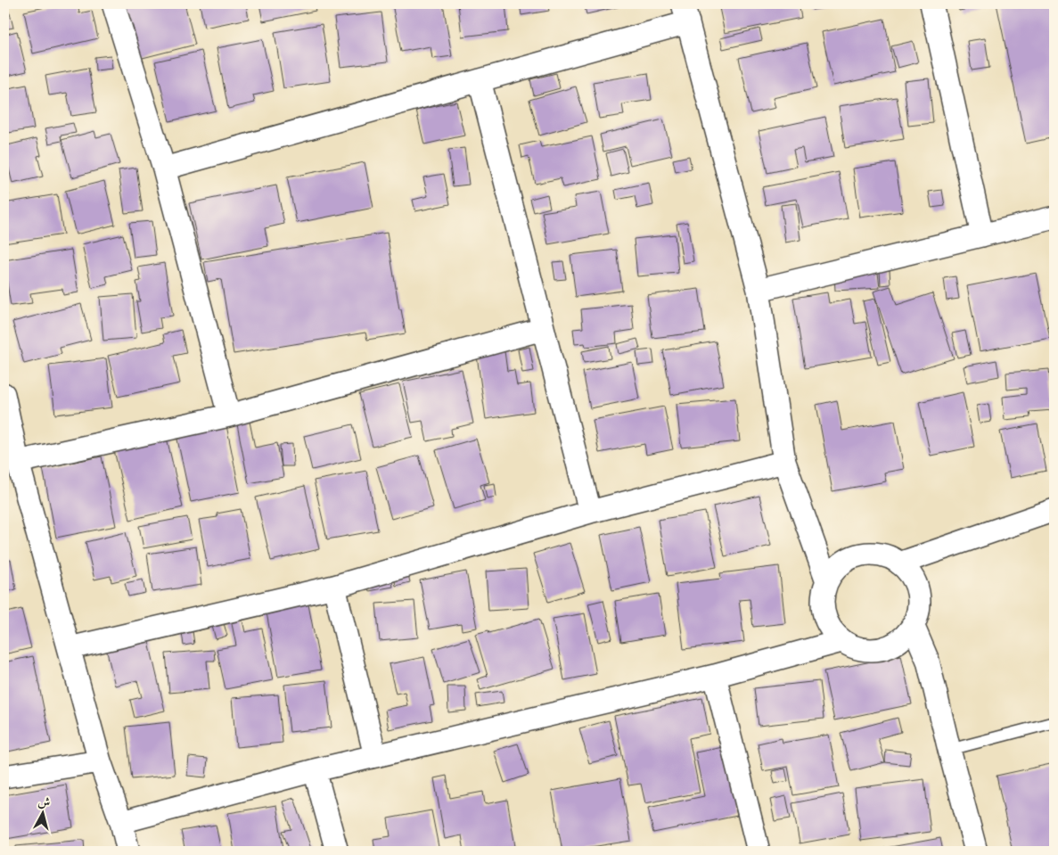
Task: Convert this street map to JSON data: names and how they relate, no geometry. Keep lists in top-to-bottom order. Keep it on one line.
{"north":"top"}
